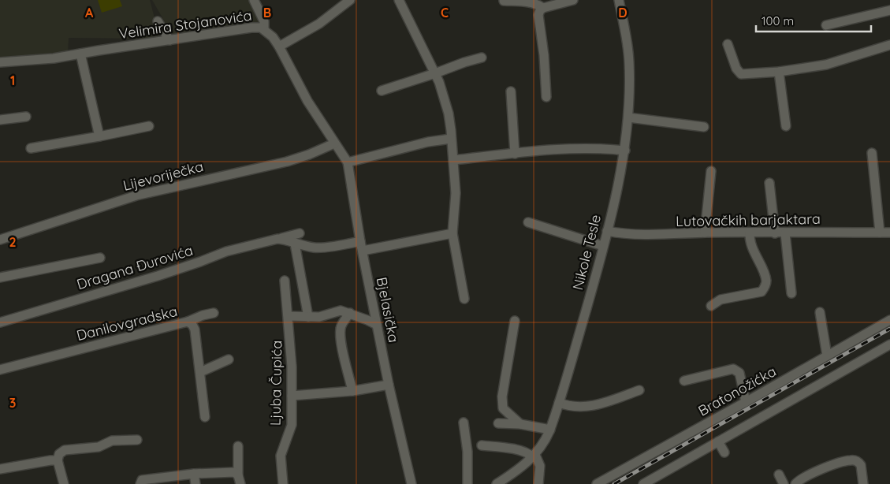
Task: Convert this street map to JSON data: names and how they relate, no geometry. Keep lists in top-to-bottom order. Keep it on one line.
{"streets":{"street":["Velimira Stojanovića","Lijevoriječka","Lutovačkih barjaktara","Nikole Tesle","Dragana Đurovića","Bjelasička","Danilovgradska","Ljuba Čupića","Bratonožićka"]},"crossings":[["Velimira Stojanovića","Lijevoriječka"],["Velimira Stojanovića","Bjelasička"],["Lijevoriječka","Bjelasička"],["Lutovačkih barjaktara","Nikole Tesle"],["Dragana Đurovića","Bjelasička"]],"scale_bar":"100 m","grid":{"columns":["A","B","C","D"],"rows":["1","2","3"]}}
